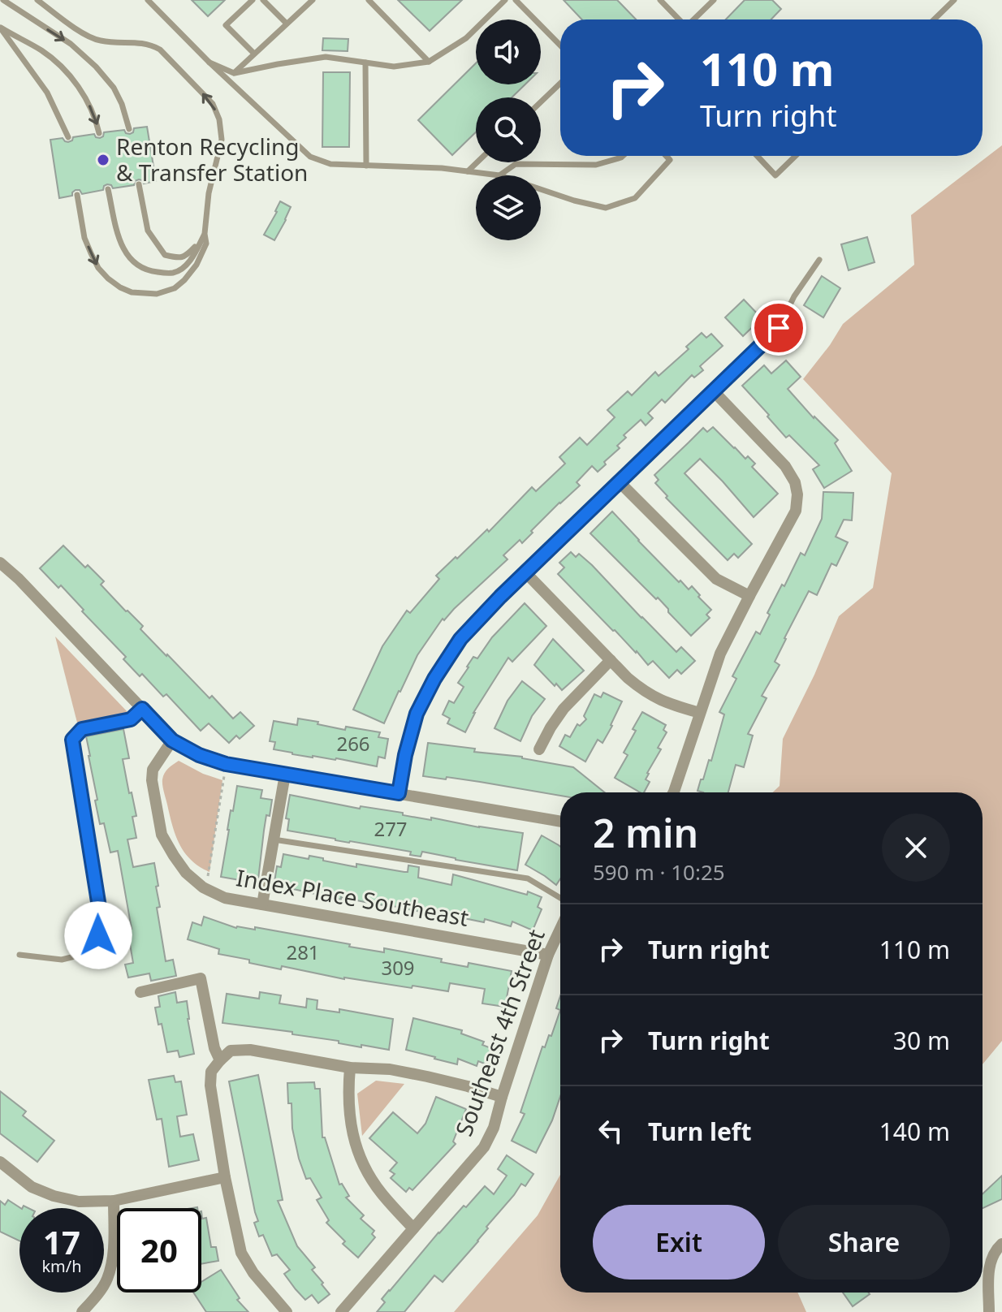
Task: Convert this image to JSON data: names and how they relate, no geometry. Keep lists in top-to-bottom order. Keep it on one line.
{"streets":{"street":["Index Place Southeast","Southeast 4th Street"]},"crossings":[["Index Place Southeast","Southeast 4th Street"]],"places":["Renton Recycling & Transfer Station"],"house_numbers":["266","277","281","309"],"page":{"turn":["110 m","Turn right"],"heading":["2 min","590 m · 10:25"],"list":[{"name":"Turn right","value":"110 m"},{"name":"Turn right","value":"30 m"},{"name":"Turn left","value":"140 m"}],"buttons":["Exit","Share"],"speed":"17 km/h","limit":"20"}}
